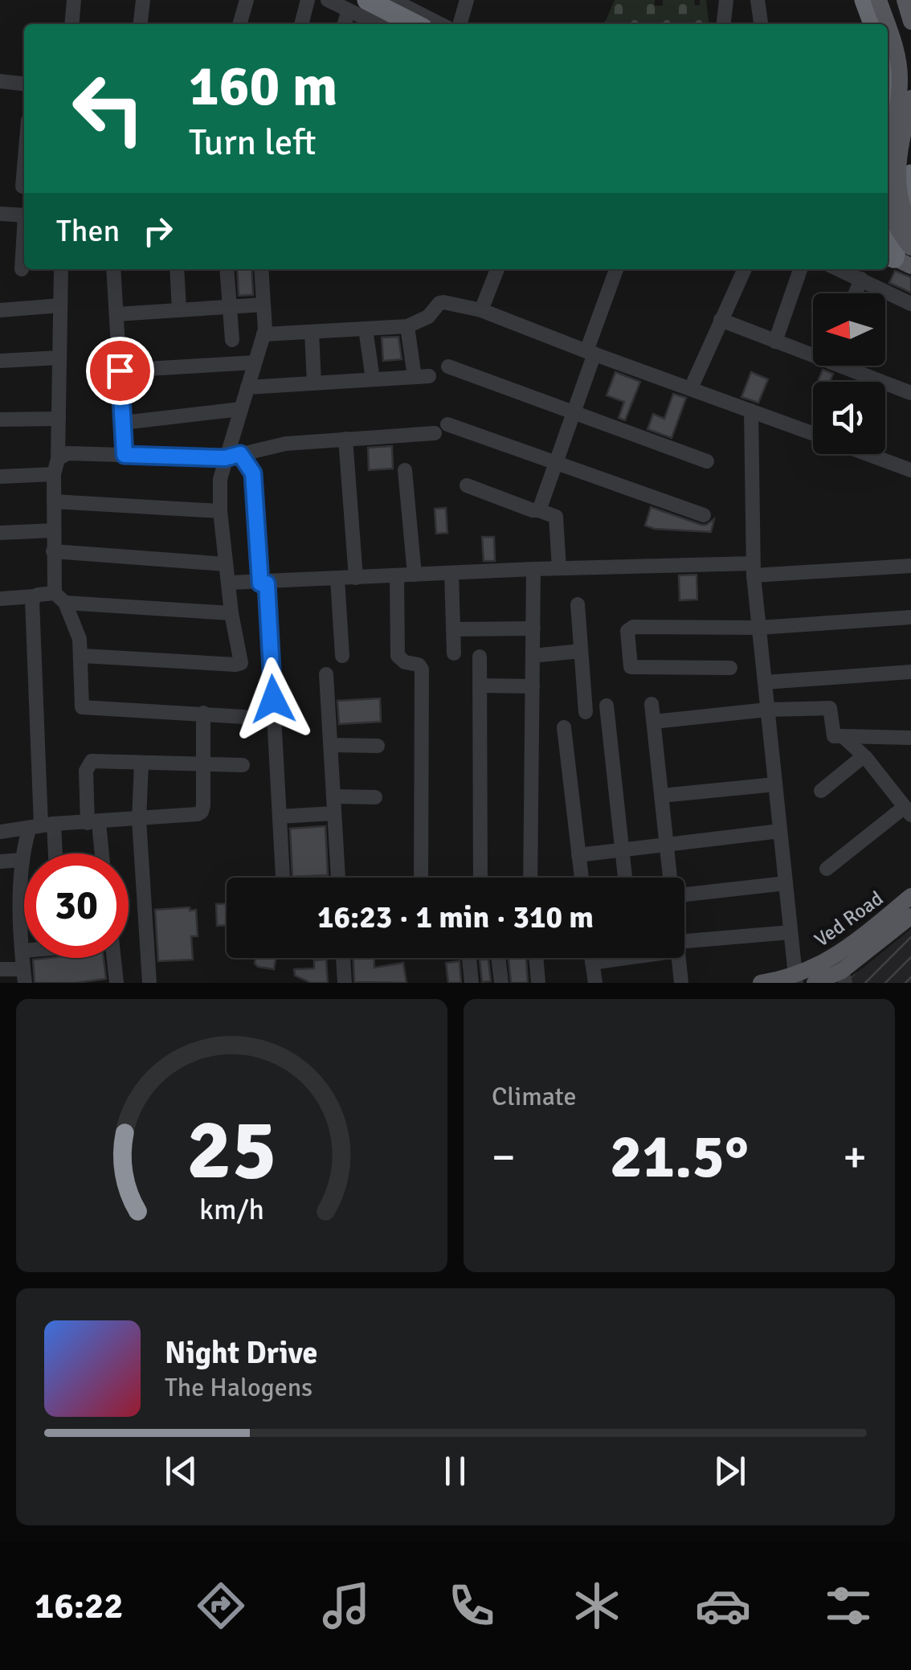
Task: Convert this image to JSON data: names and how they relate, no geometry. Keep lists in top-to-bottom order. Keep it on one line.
{"streets":{"main road":["Ved Road"]},"north":"left","page":{"turn":["160 m","Turn left"],"then":"Then","limit":"30","trip":"16:23 · 1 min · 310 m","tile":"Climate","heat":["−","21.5°","+"],"song":["Night Drive","The Halogens"],"tabs":"16:22","gauge":["25","km/h"]}}
